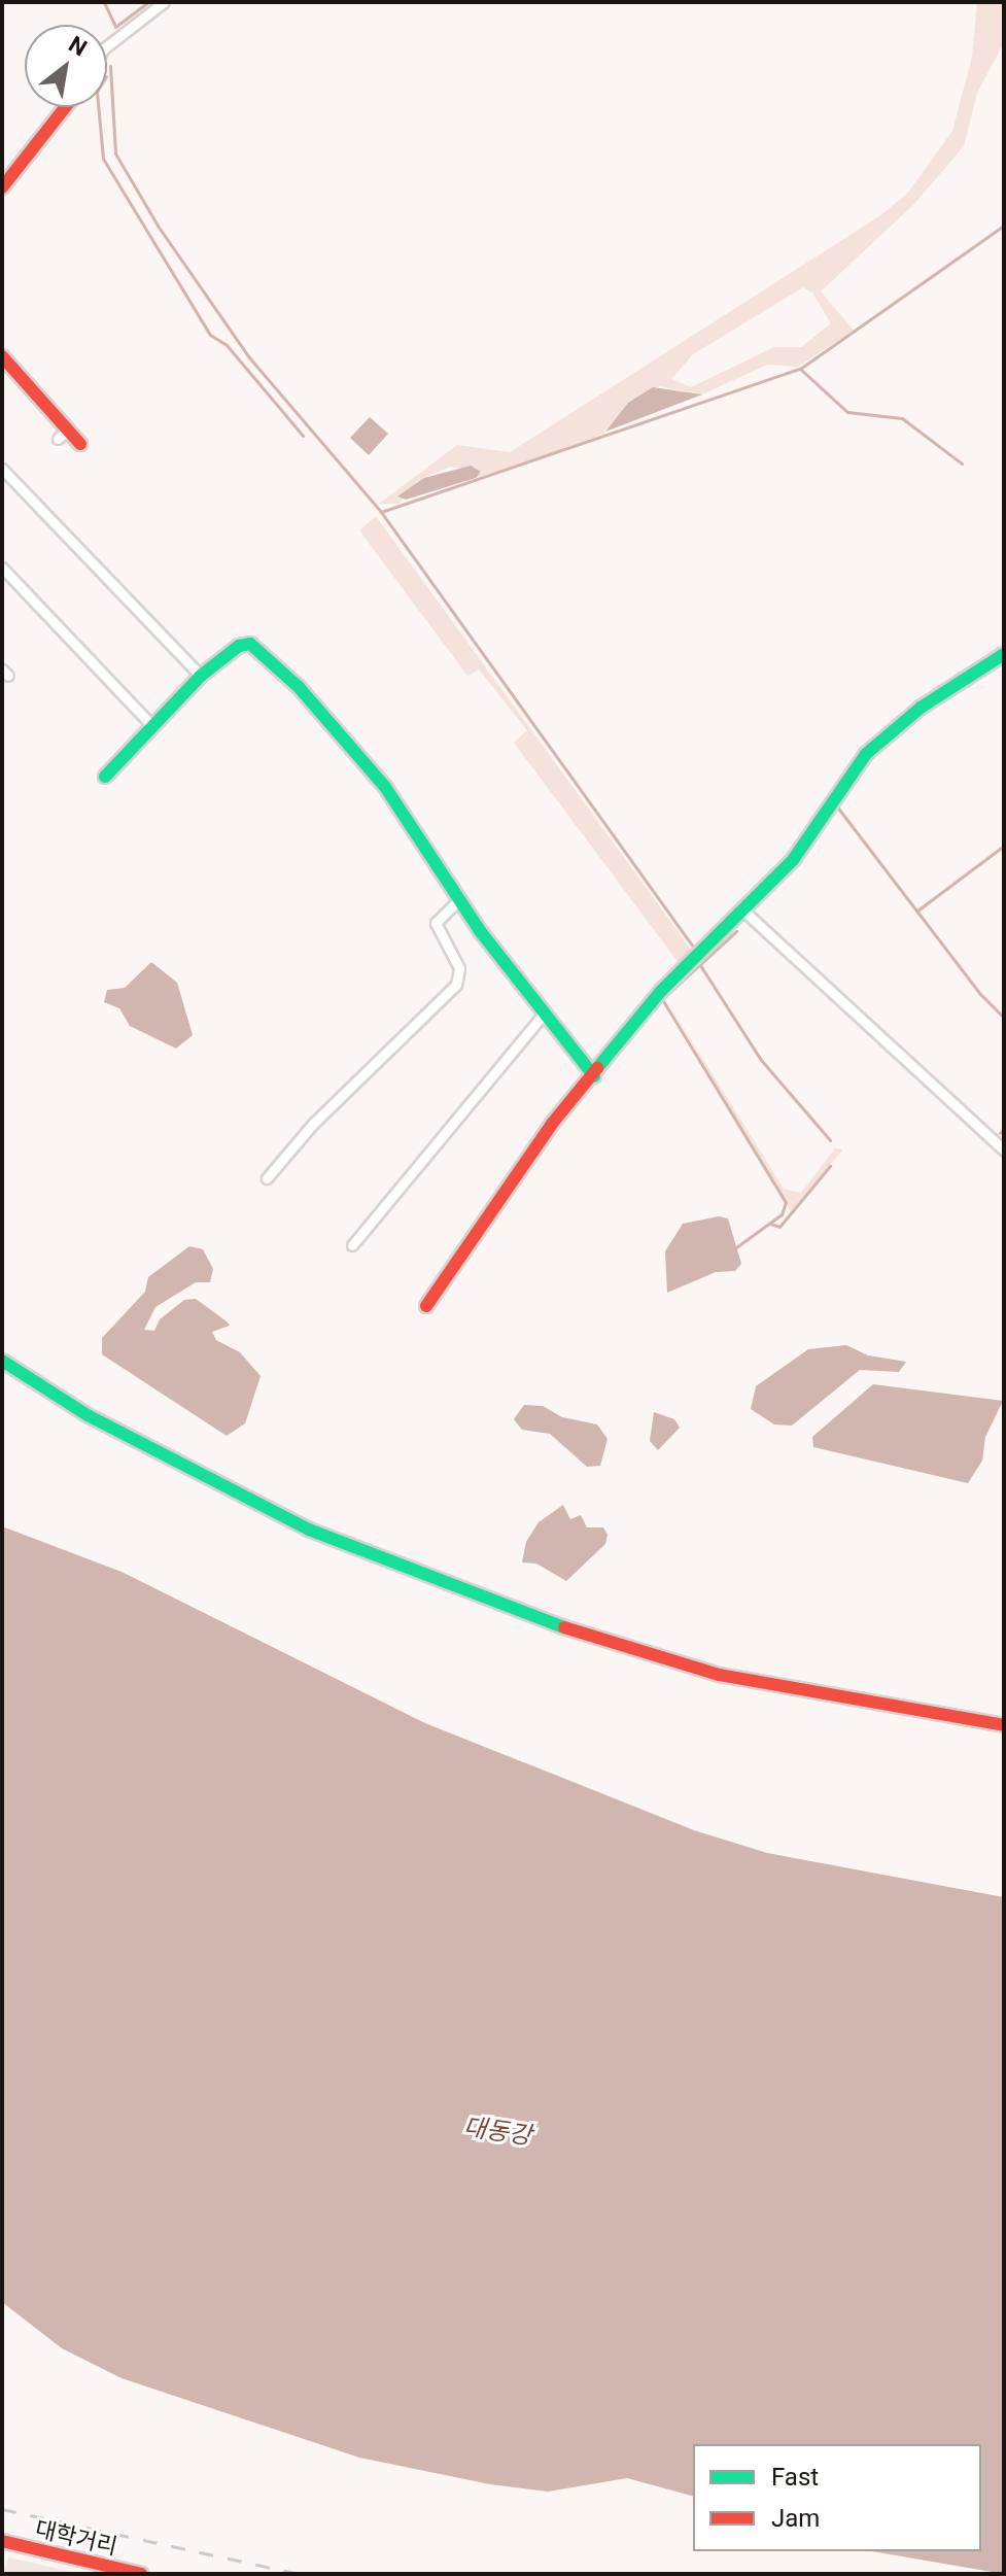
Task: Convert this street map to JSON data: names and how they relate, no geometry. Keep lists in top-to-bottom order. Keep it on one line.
{"streets":{"street":["대학거리"]},"water":["대동강"],"legend":["Fast","Jam"],"north":"top right"}
